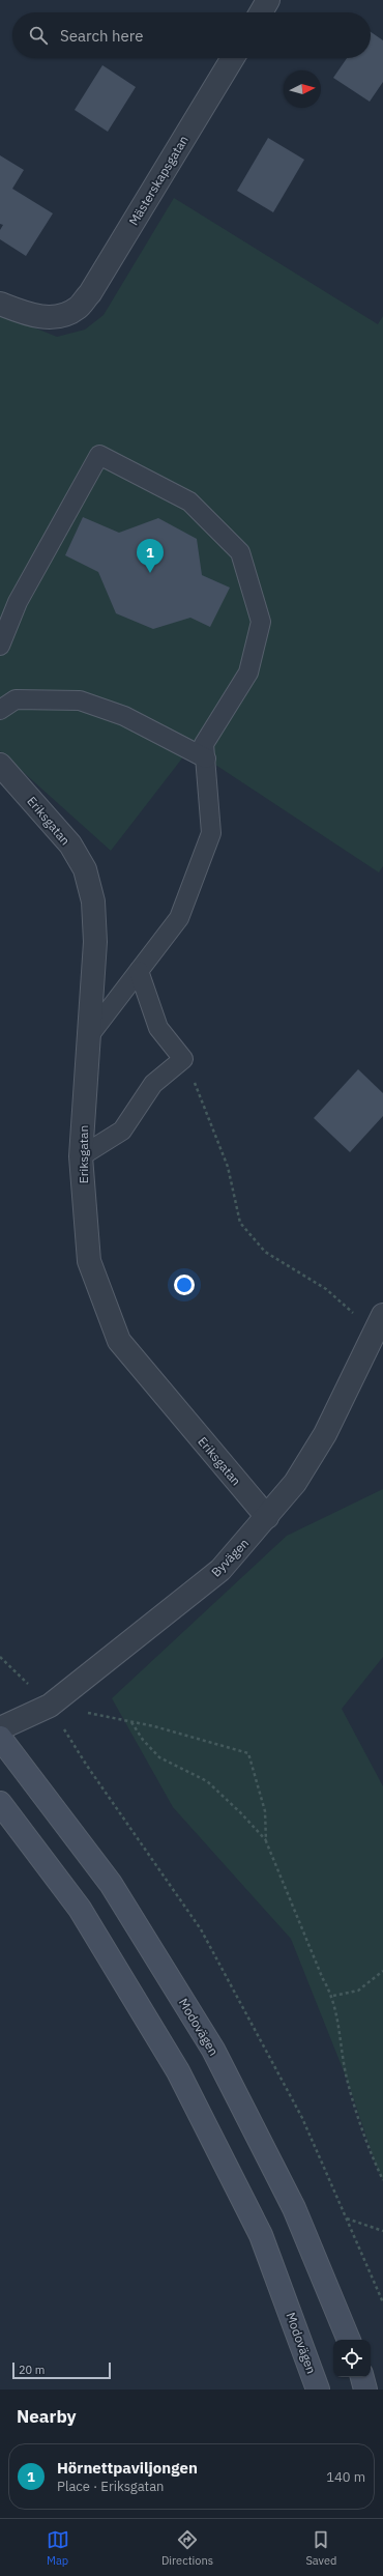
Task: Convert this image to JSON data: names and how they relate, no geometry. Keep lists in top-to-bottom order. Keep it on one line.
{"streets":{"main road":["Modovägen"],"street":["Mästerskapsgatan","Eriksgatan","Byvägen"]},"crossings":[["Eriksgatan","Byvägen"]],"scale_bar":"20 m","north":"right","page":{"search":"Search here","pins":"1","scale":"20 m","heading":"Nearby","list":[{"mark":"1","name":"Hörnettpaviljongen","note":"Place · Eriksgatan","value":"140 m"}],"nav":["Map","Directions","Saved"]}}
